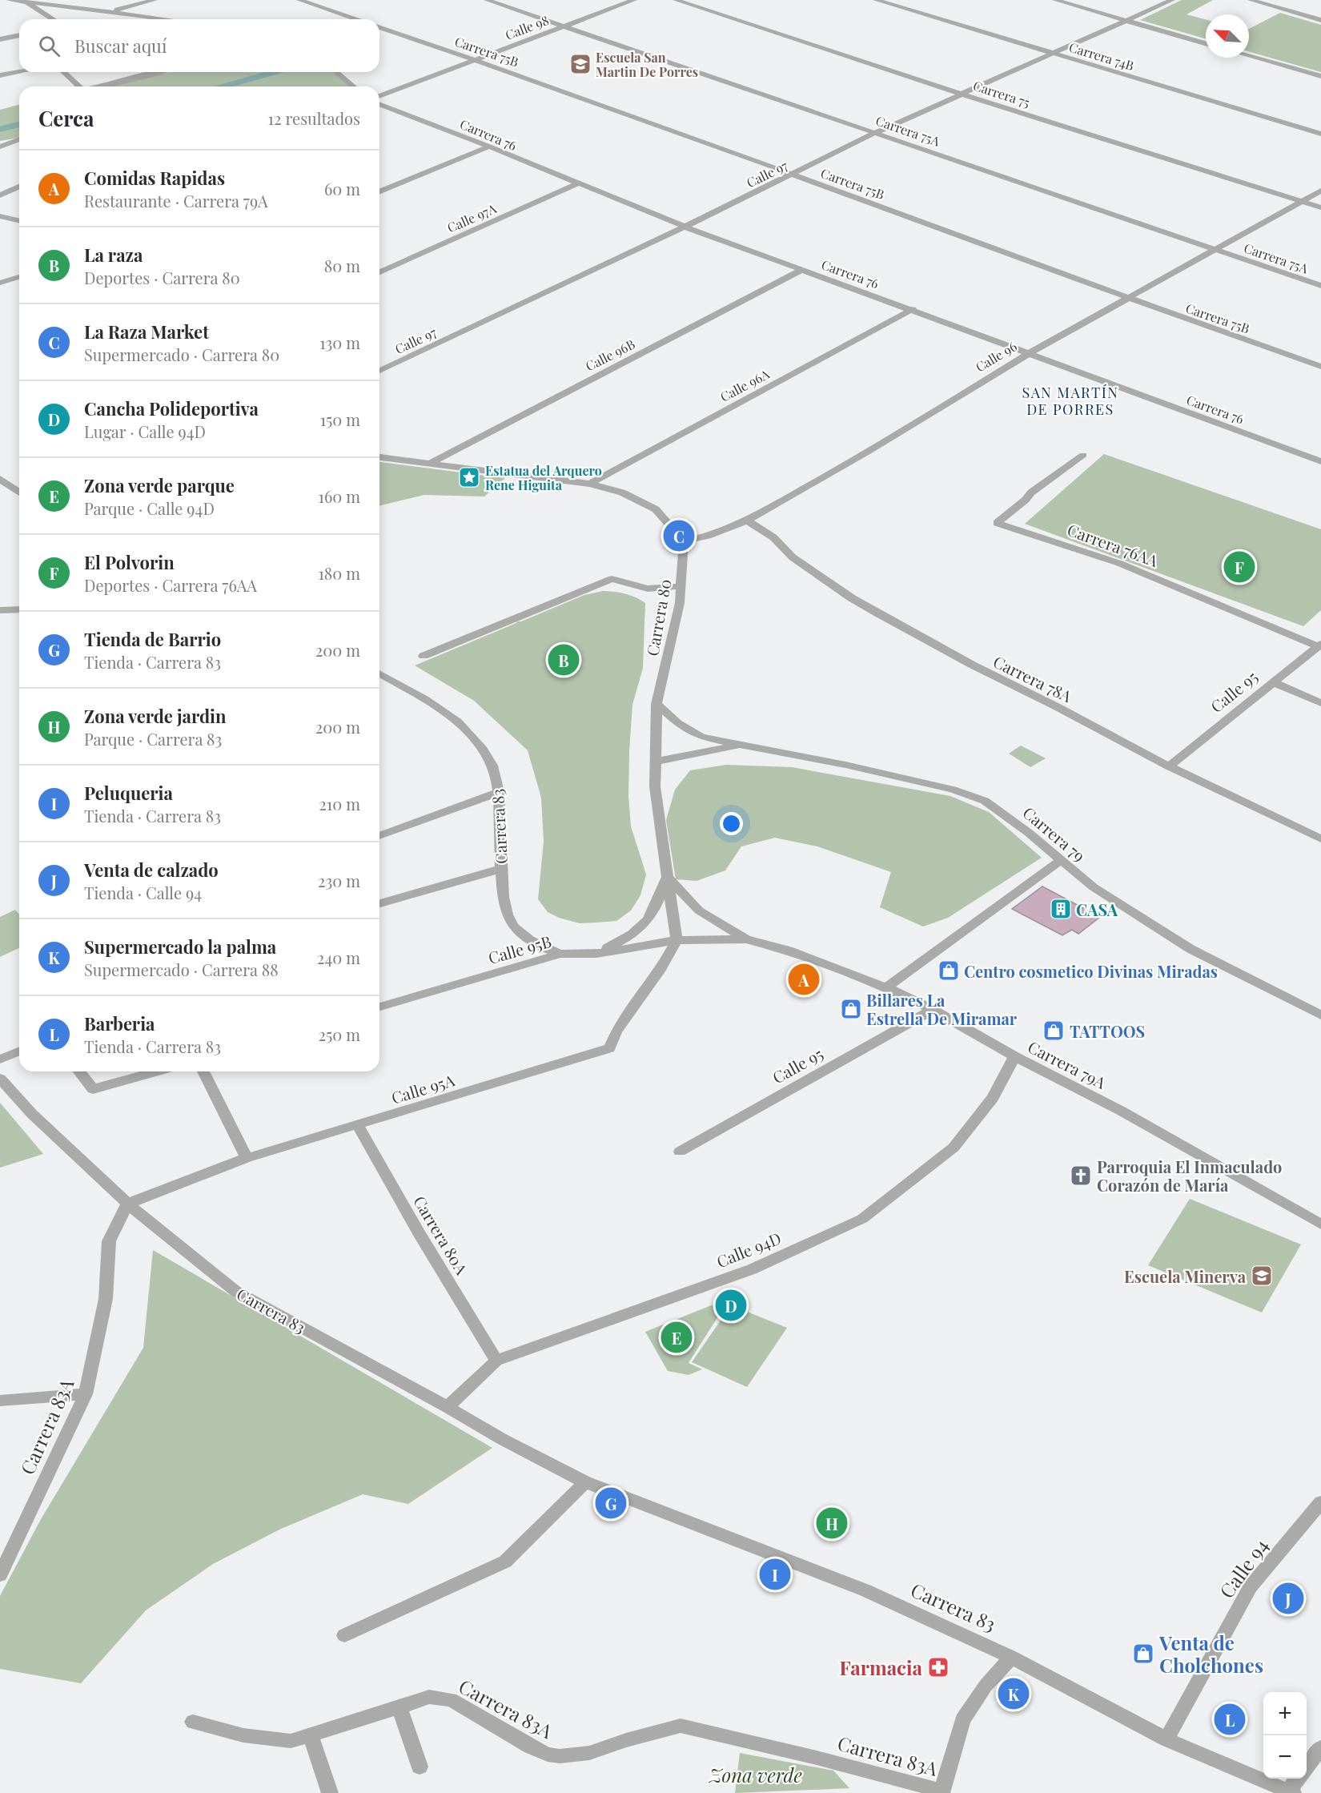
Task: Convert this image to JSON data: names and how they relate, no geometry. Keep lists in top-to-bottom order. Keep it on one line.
{"streets":{"street":["Calle 98","Carrera 75B","Carrera 74B","Carrera 75","Carrera 75A","Carrera 76","Calle 97","Calle 97A","Calle 96B","Calle 96","Calle 96A","Carrera 76AA","Carrera 80","Carrera 78A","Calle 95","Carrera 83","Carrera 79","Calle 95B","Carrera 79A","Calle 95A","Carrera 80A","Calle 94D","Carrera 83A","Calle 94"]},"crossings":[["Calle 98","Carrera 75B"],["Calle 98","Carrera 75A"],["Carrera 75B","Calle 97"],["Carrera 75B","Calle 96"],["Carrera 74B","Calle 97"],["Carrera 75","Calle 97"],["Carrera 75","Calle 96"],["Carrera 75A","Calle 97"],["Carrera 75A","Calle 96"],["Carrera 76","Calle 97"],["Carrera 76","Calle 97A"],["Carrera 76","Calle 96B"],["Carrera 76","Calle 96"],["Carrera 76","Calle 96A"],["Calle 96","Carrera 80"],["Calle 96","Carrera 78A"],["Carrera 76AA","Calle 95"],["Carrera 80","Carrera 79"],["Carrera 80","Calle 95B"],["Carrera 80","Carrera 79A"],["Carrera 80","Calle 95A"],["Carrera 78A","Calle 95"],["Calle 95","Carrera 79A"],["Carrera 83","Calle 95B"],["Carrera 83","Calle 95A"],["Carrera 83","Calle 94D"],["Carrera 83","Carrera 83A"],["Carrera 83","Calle 94"],["Calle 95B","Carrera 79A"],["Calle 95B","Calle 95A"],["Carrera 79A","Calle 95A"],["Carrera 79A","Calle 94D"],["Calle 95A","Carrera 80A"],["Calle 95A","Carrera 83A"],["Carrera 80A","Calle 94D"]],"districts":["SAN MARTÍN DE PORRES"],"parks":["Zona verde"],"places":{"school or university":["Escuela San Martin De Porres","Escuela Minerva"],"place":["Estatua del Arquero Rene Higuita"],"building":["CASA"],"shop":["Centro cosmetico Divinas Miradas","Billares La Estrella De Miramar","TATTOOS","Venta de Cholchones"],"church":["Parroquia El Inmaculado Corazón de María"],"pharmacy":["Farmacia"]},"north":"top left","page":{"search":"Buscar aquí","heading":["Cerca","12 resultados"],"list":[{"mark":"A","name":"Comidas Rapidas","note":"Restaurante · Carrera 79A","value":"60 m"},{"mark":"B","name":"La raza","note":"Deportes · Carrera 80","value":"80 m"},{"mark":"C","name":"La Raza Market","note":"Supermercado · Carrera 80","value":"130 m"},{"mark":"D","name":"Cancha Polideportiva","note":"Lugar · Calle 94D","value":"150 m"},{"mark":"E","name":"Zona verde parque","note":"Parque · Calle 94D","value":"160 m"},{"mark":"F","name":"El Polvorin","note":"Deportes · Carrera 76AA","value":"180 m"},{"mark":"G","name":"Tienda de Barrio","note":"Tienda · Carrera 83","value":"200 m"},{"mark":"H","name":"Zona verde jardin","note":"Parque · Carrera 83","value":"200 m"},{"mark":"I","name":"Peluqueria","note":"Tienda · Carrera 83","value":"210 m"},{"mark":"J","name":"Venta de calzado","note":"Tienda · Calle 94","value":"230 m"},{"mark":"K","name":"Supermercado la palma","note":"Supermercado · Carrera 88","value":"240 m"},{"mark":"L","name":"Barberia","note":"Tienda · Carrera 83","value":"250 m"}],"pins":["C","F","B","A","D","E","G","H","I","J","K","L"],"map_buttons":["+","−"]}}
